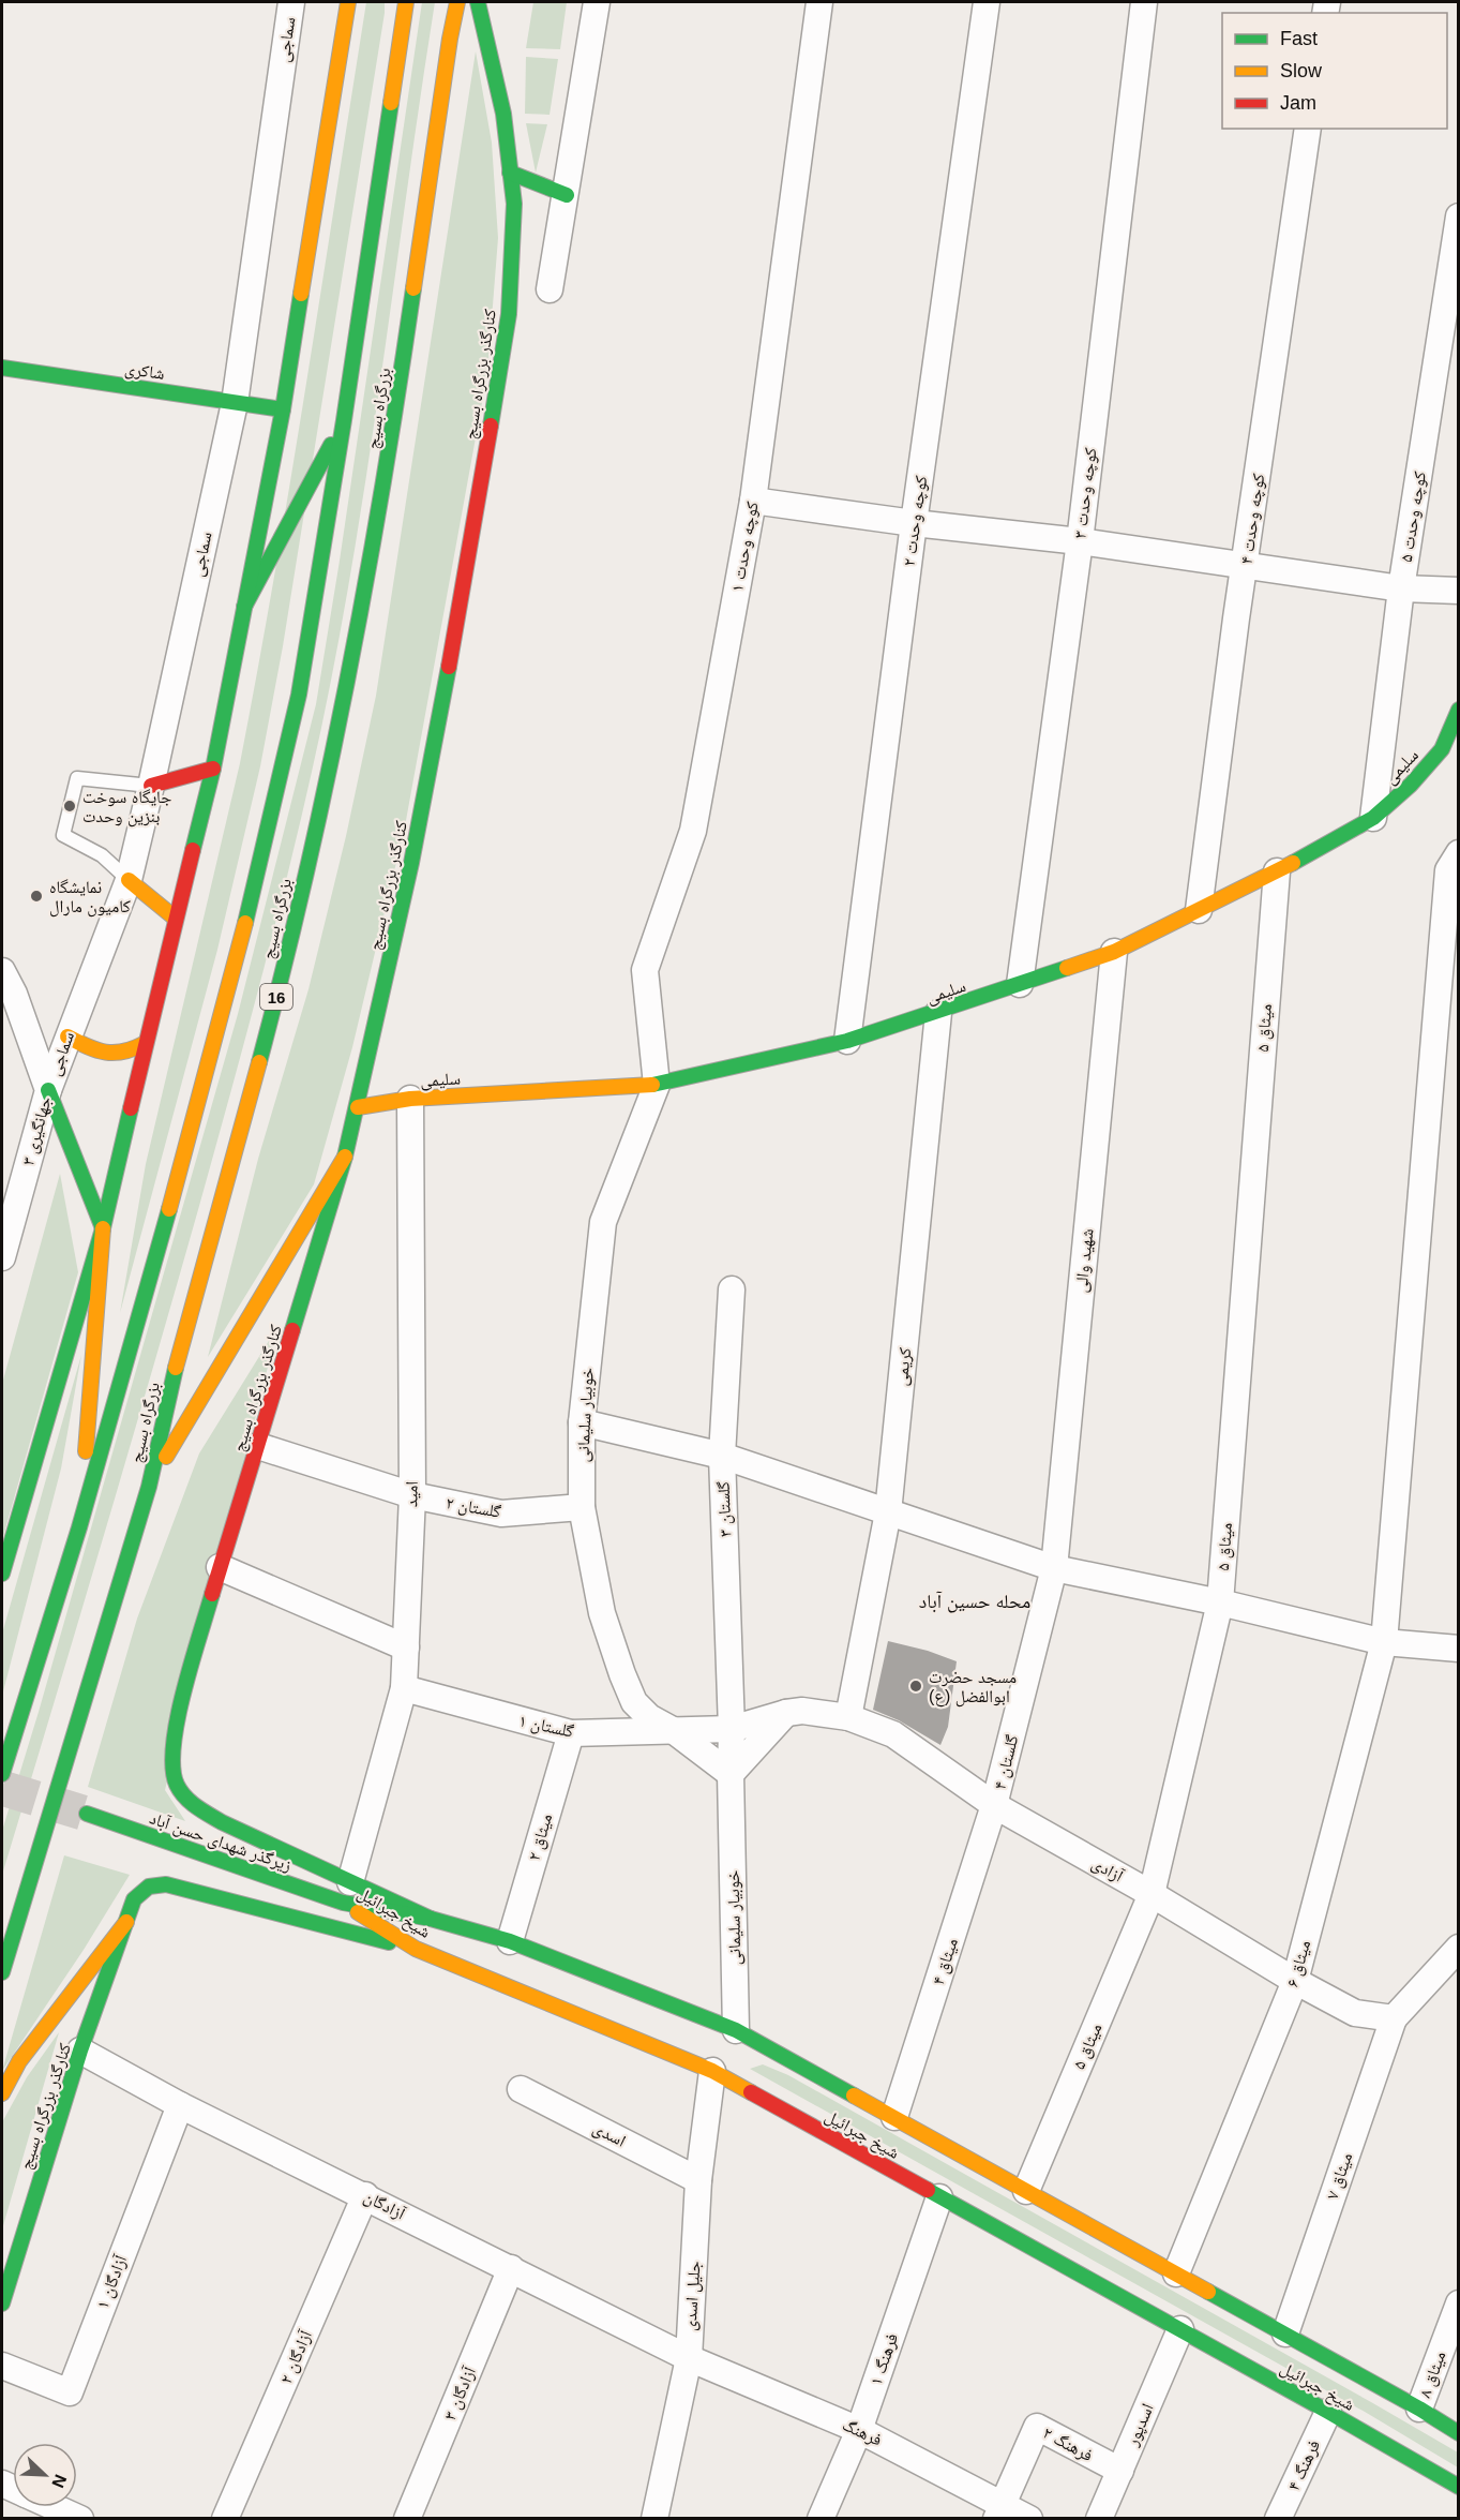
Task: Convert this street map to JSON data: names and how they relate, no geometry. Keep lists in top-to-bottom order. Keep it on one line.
{"streets":{"main road":["شاکری","کنارگذر بزرگراه بسیج","بزرگراه بسیج","سلیمی","16","زیرگذر شهدای حسن آباد","شیخ جبرائیل"],"street":["سماجی","کوچه وحدت ۳","کوچه وحدت ۵","کوچه وحدت ۴","کوچه وحدت ۲","کوچه وحدت ۱","میثاق ۵","جهانگیری ۳","شهید والی","کریمی","خوبیار سلیمانی","امید","گلستان ۲","گلستان ۳","گلستان ۱","گلستان ۴","میثاق ۲","آزادی","میثاق ۴","میثاق ۶","اسدی","میثاق ۷","آزادگان","آزادگان ۱","جلیل اسدی","آزادگان ۲","فرهنگ ۱","میثاق ۸","آزادگان ۳","اسدپور","فرهنگ","فرهنگ ۲","فرهنگ ۴"]},"crossings":[["سماجی","شاکری"],["سماجی","جهانگیری ۳"],["کنارگذر بزرگراه بسیج","سلیمی"],["کنارگذر بزرگراه بسیج","امید"],["کنارگذر بزرگراه بسیج","گلستان ۲"],["کنارگذر بزرگراه بسیج","زیرگذر شهدای حسن آباد"],["کنارگذر بزرگراه بسیج","شیخ جبرائیل"],["کنارگذر بزرگراه بسیج","آزادگان"],["کوچه وحدت ۳","سلیمی"],["کوچه وحدت ۵","سلیمی"],["کوچه وحدت ۴","سلیمی"],["کوچه وحدت ۲","سلیمی"],["کوچه وحدت ۱","سلیمی"],["کوچه وحدت ۱","خوبیار سلیمانی"],["سلیمی","میثاق ۵"],["سلیمی","شهید والی"],["سلیمی","کریمی"],["سلیمی","خوبیار سلیمانی"],["سلیمی","امید"],["میثاق ۵","آزادی"],["میثاق ۵","شیخ جبرائیل"],["شهید والی","گلستان ۴"],["کریمی","آزادی"],["خوبیار سلیمانی","گلستان ۲"],["خوبیار سلیمانی","گلستان ۳"],["خوبیار سلیمانی","گلستان ۱"],["خوبیار سلیمانی","آزادی"],["خوبیار سلیمانی","شیخ جبرائیل"],["امید","گلستان ۲"],["امید","گلستان ۱"],["امید","زیرگذر شهدای حسن آباد"],["امید","شیخ جبرائیل"],["گلستان ۳","گلستان ۱"],["گلستان ۳","آزادی"],["گلستان ۱","میثاق ۲"],["گلستان ۱","آزادی"],["گلستان ۴","آزادی"],["گلستان ۴","میثاق ۴"],["میثاق ۲","شیخ جبرائیل"],["زیرگذر شهدای حسن آباد","شیخ جبرائیل"],["آزادی","میثاق ۴"],["آزادی","میثاق ۶"],["آزادی","میثاق ۷"],["شیخ جبرائیل","میثاق ۴"],["شیخ جبرائیل","میثاق ۶"],["شیخ جبرائیل","میثاق ۷"],["شیخ جبرائیل","جلیل اسدی"],["شیخ جبرائیل","فرهنگ ۱"],["شیخ جبرائیل","میثاق ۸"],["شیخ جبرائیل","اسدپور"],["شیخ جبرائیل","فرهنگ ۴"],["اسدی","جلیل اسدی"],["آزادگان","آزادگان ۱"],["آزادگان","جلیل اسدی"],["آزادگان","آزادگان ۲"],["آزادگان","آزادگان ۳"],["آزادگان","فرهنگ"],["جلیل اسدی","فرهنگ"],["فرهنگ ۱","فرهنگ"],["اسدپور","فرهنگ ۲"],["فرهنگ","فرهنگ ۲"]],"districts":["محله حسین آباد"],"places":["جایگاه سوخت بنزین وحدت","نمایشگاه کامیون مارال","مسجد حضرت ابوالفضل (ع)"],"legend":["Fast","Slow","Jam"],"north":"bottom right"}
